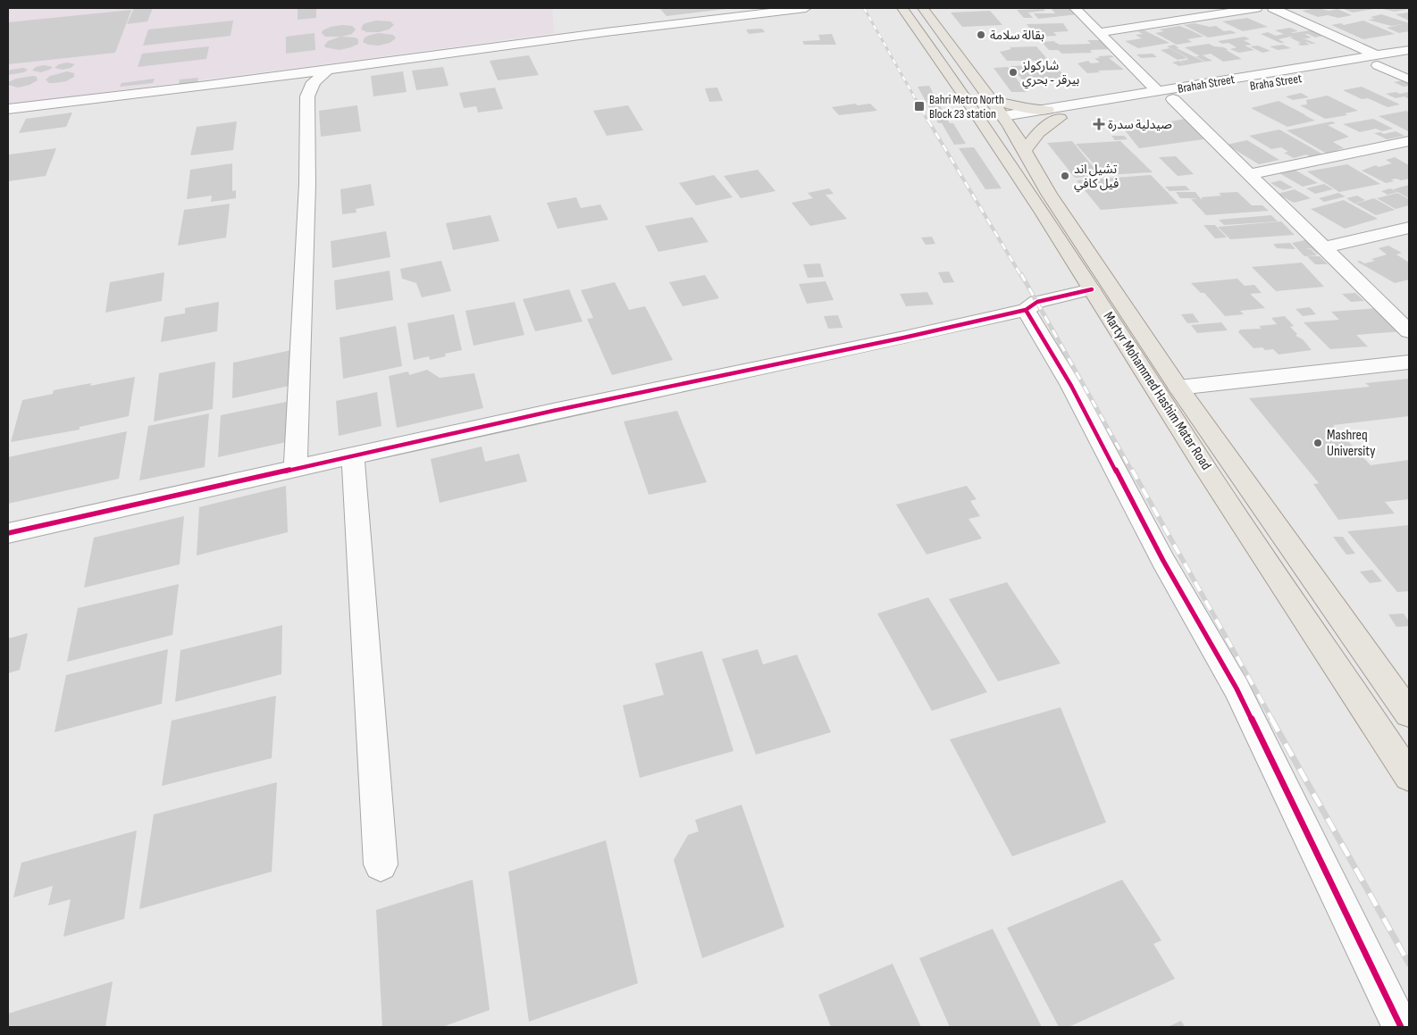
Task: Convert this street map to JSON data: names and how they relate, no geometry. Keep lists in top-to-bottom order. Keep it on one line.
{"streets":{"main road":["Martyr Mohammed Hashim Matar Road"],"street":["Braha Street"]},"crossings":[["Braha Street","Martyr Mohammed Hashim Matar Road"]],"places":{"other":["بقالة سلامة","شاركولز بيرقر - بحري","تشيل اند فيل كافي","Mashreq University"],"transit":["Bahri Metro North Block 23 station"],"health":["صيدلية سدرة"]}}
